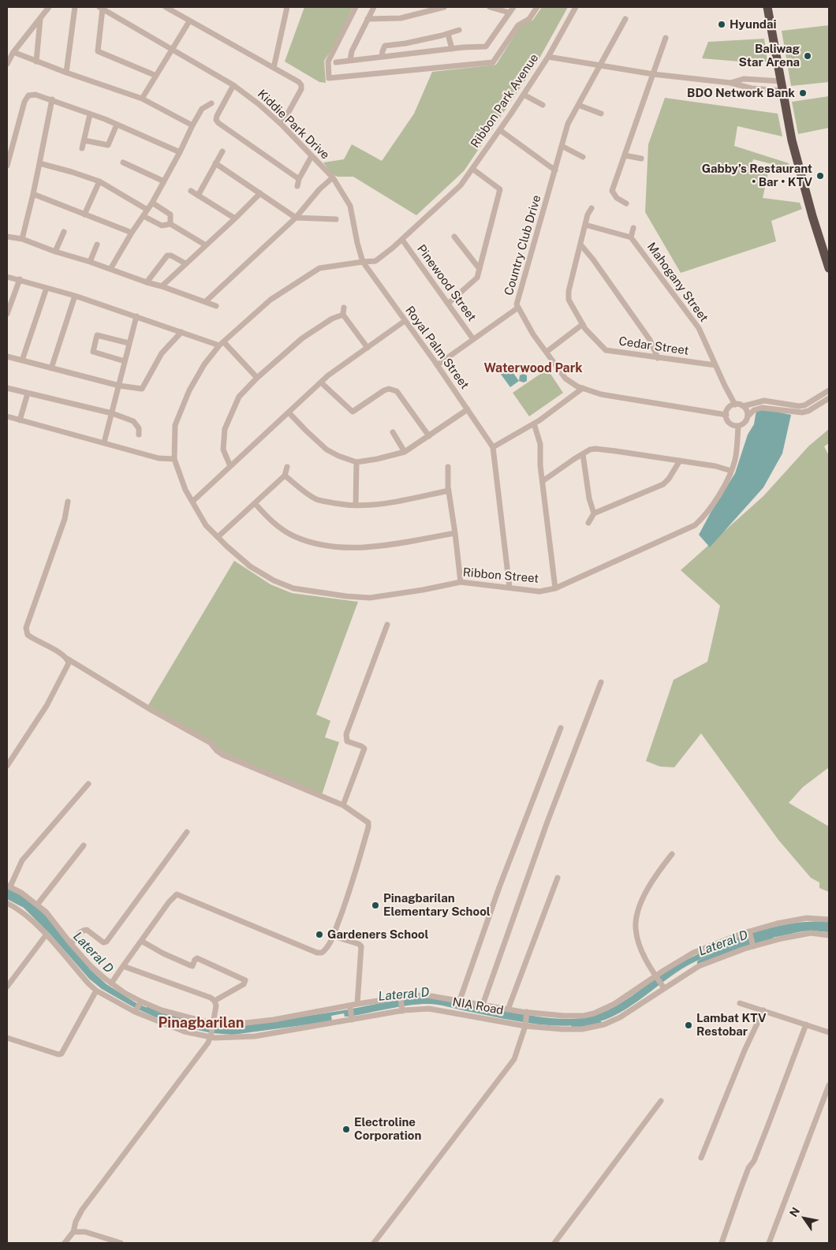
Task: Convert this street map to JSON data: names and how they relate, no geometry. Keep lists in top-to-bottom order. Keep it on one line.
{"streets":{"street":["Ribbon Park Avenue","Kiddie Park Drive","Country Club Drive","Mahogany Street","Pinewood Street","Cedar Street","Royal Palm Street","Ribbon Street","NIA Road"]},"crossings":[["Ribbon Park Avenue","Kiddie Park Drive"],["Ribbon Park Avenue","Country Club Drive"],["Ribbon Park Avenue","Pinewood Street"],["Ribbon Park Avenue","Royal Palm Street"],["Ribbon Park Avenue","Ribbon Street"],["Kiddie Park Drive","Royal Palm Street"],["Country Club Drive","Mahogany Street"],["Country Club Drive","Ribbon Street"],["Mahogany Street","Cedar Street"],["Mahogany Street","Ribbon Street"]],"districts":["Waterwood Park","Pinagbarilan"],"water":["Lateral D"],"places":["Hyundai","Baliwag Star Arena","BDO Network Bank","Gabby’s Restaurant • Bar • KTV","Pinagbarilan Elementary School","Gardeners School","Lambat KTV Restobar","Electroline Corporation"],"north":"top left"}
